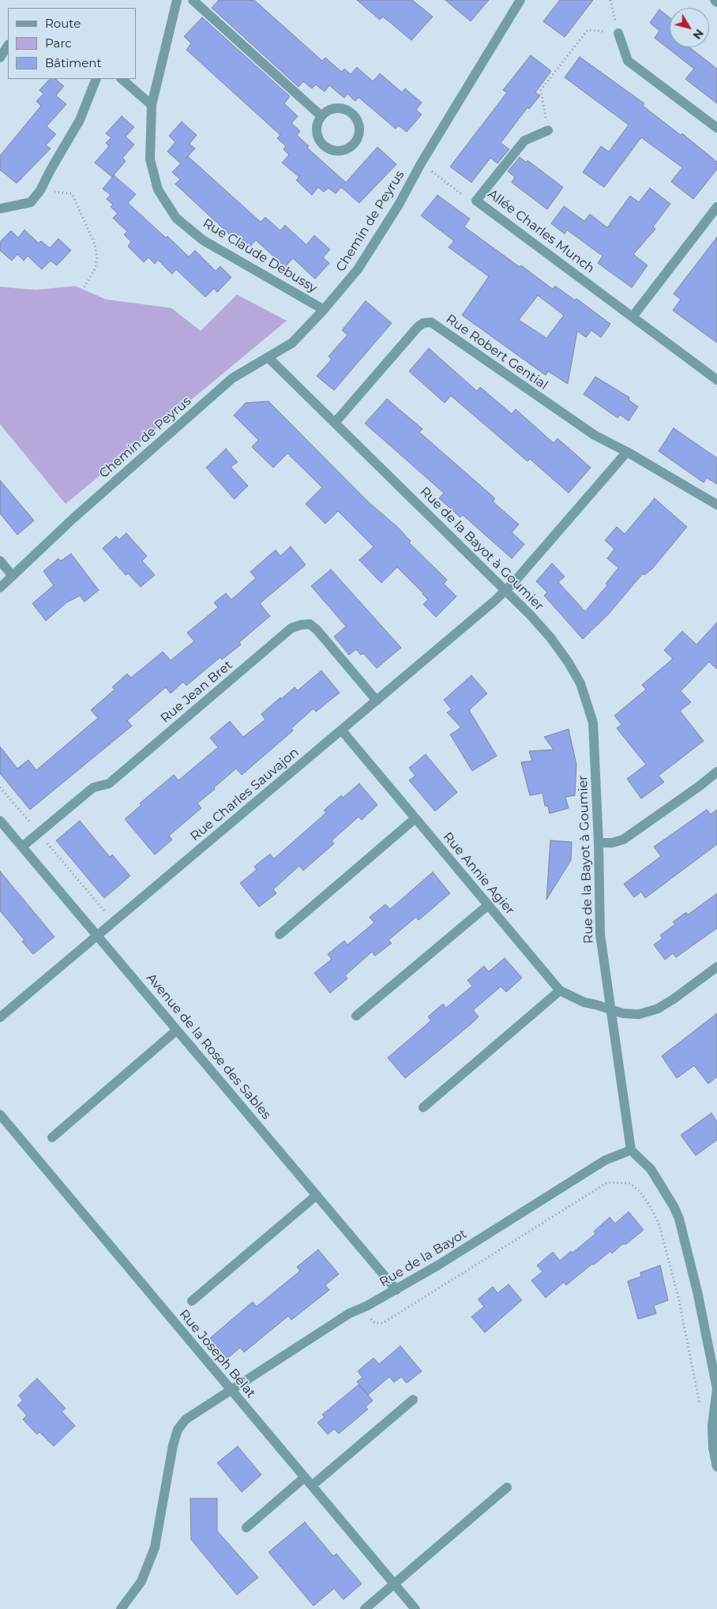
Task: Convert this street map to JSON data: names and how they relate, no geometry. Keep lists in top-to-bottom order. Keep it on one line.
{"streets":{"street":["Chemin de Peyrus","Allée Charles Munch","Rue Claude Debussy","Rue Robert Gential","Rue de la Bayot à Goumier","Rue Jean Bret","Rue Charles Sauvajon","Rue Annie Agier","Avenue de la Rose des Sables","Rue de la Bayot","Rue Joseph Bélat"]},"crossings":[["Chemin de Peyrus","Rue Claude Debussy"],["Chemin de Peyrus","Rue de la Bayot à Goumier"],["Rue Robert Gential","Rue de la Bayot à Goumier"],["Rue de la Bayot à Goumier","Rue Charles Sauvajon"],["Rue de la Bayot à Goumier","Rue Annie Agier"],["Rue de la Bayot à Goumier","Rue de la Bayot"],["Rue Jean Bret","Rue Charles Sauvajon"],["Rue Jean Bret","Avenue de la Rose des Sables"],["Rue Charles Sauvajon","Rue Annie Agier"],["Rue Charles Sauvajon","Avenue de la Rose des Sables"],["Avenue de la Rose des Sables","Rue de la Bayot"],["Rue de la Bayot","Rue Joseph Bélat"]],"legend":["Route","Parc","Bâtiment"],"north":"bottom right"}
